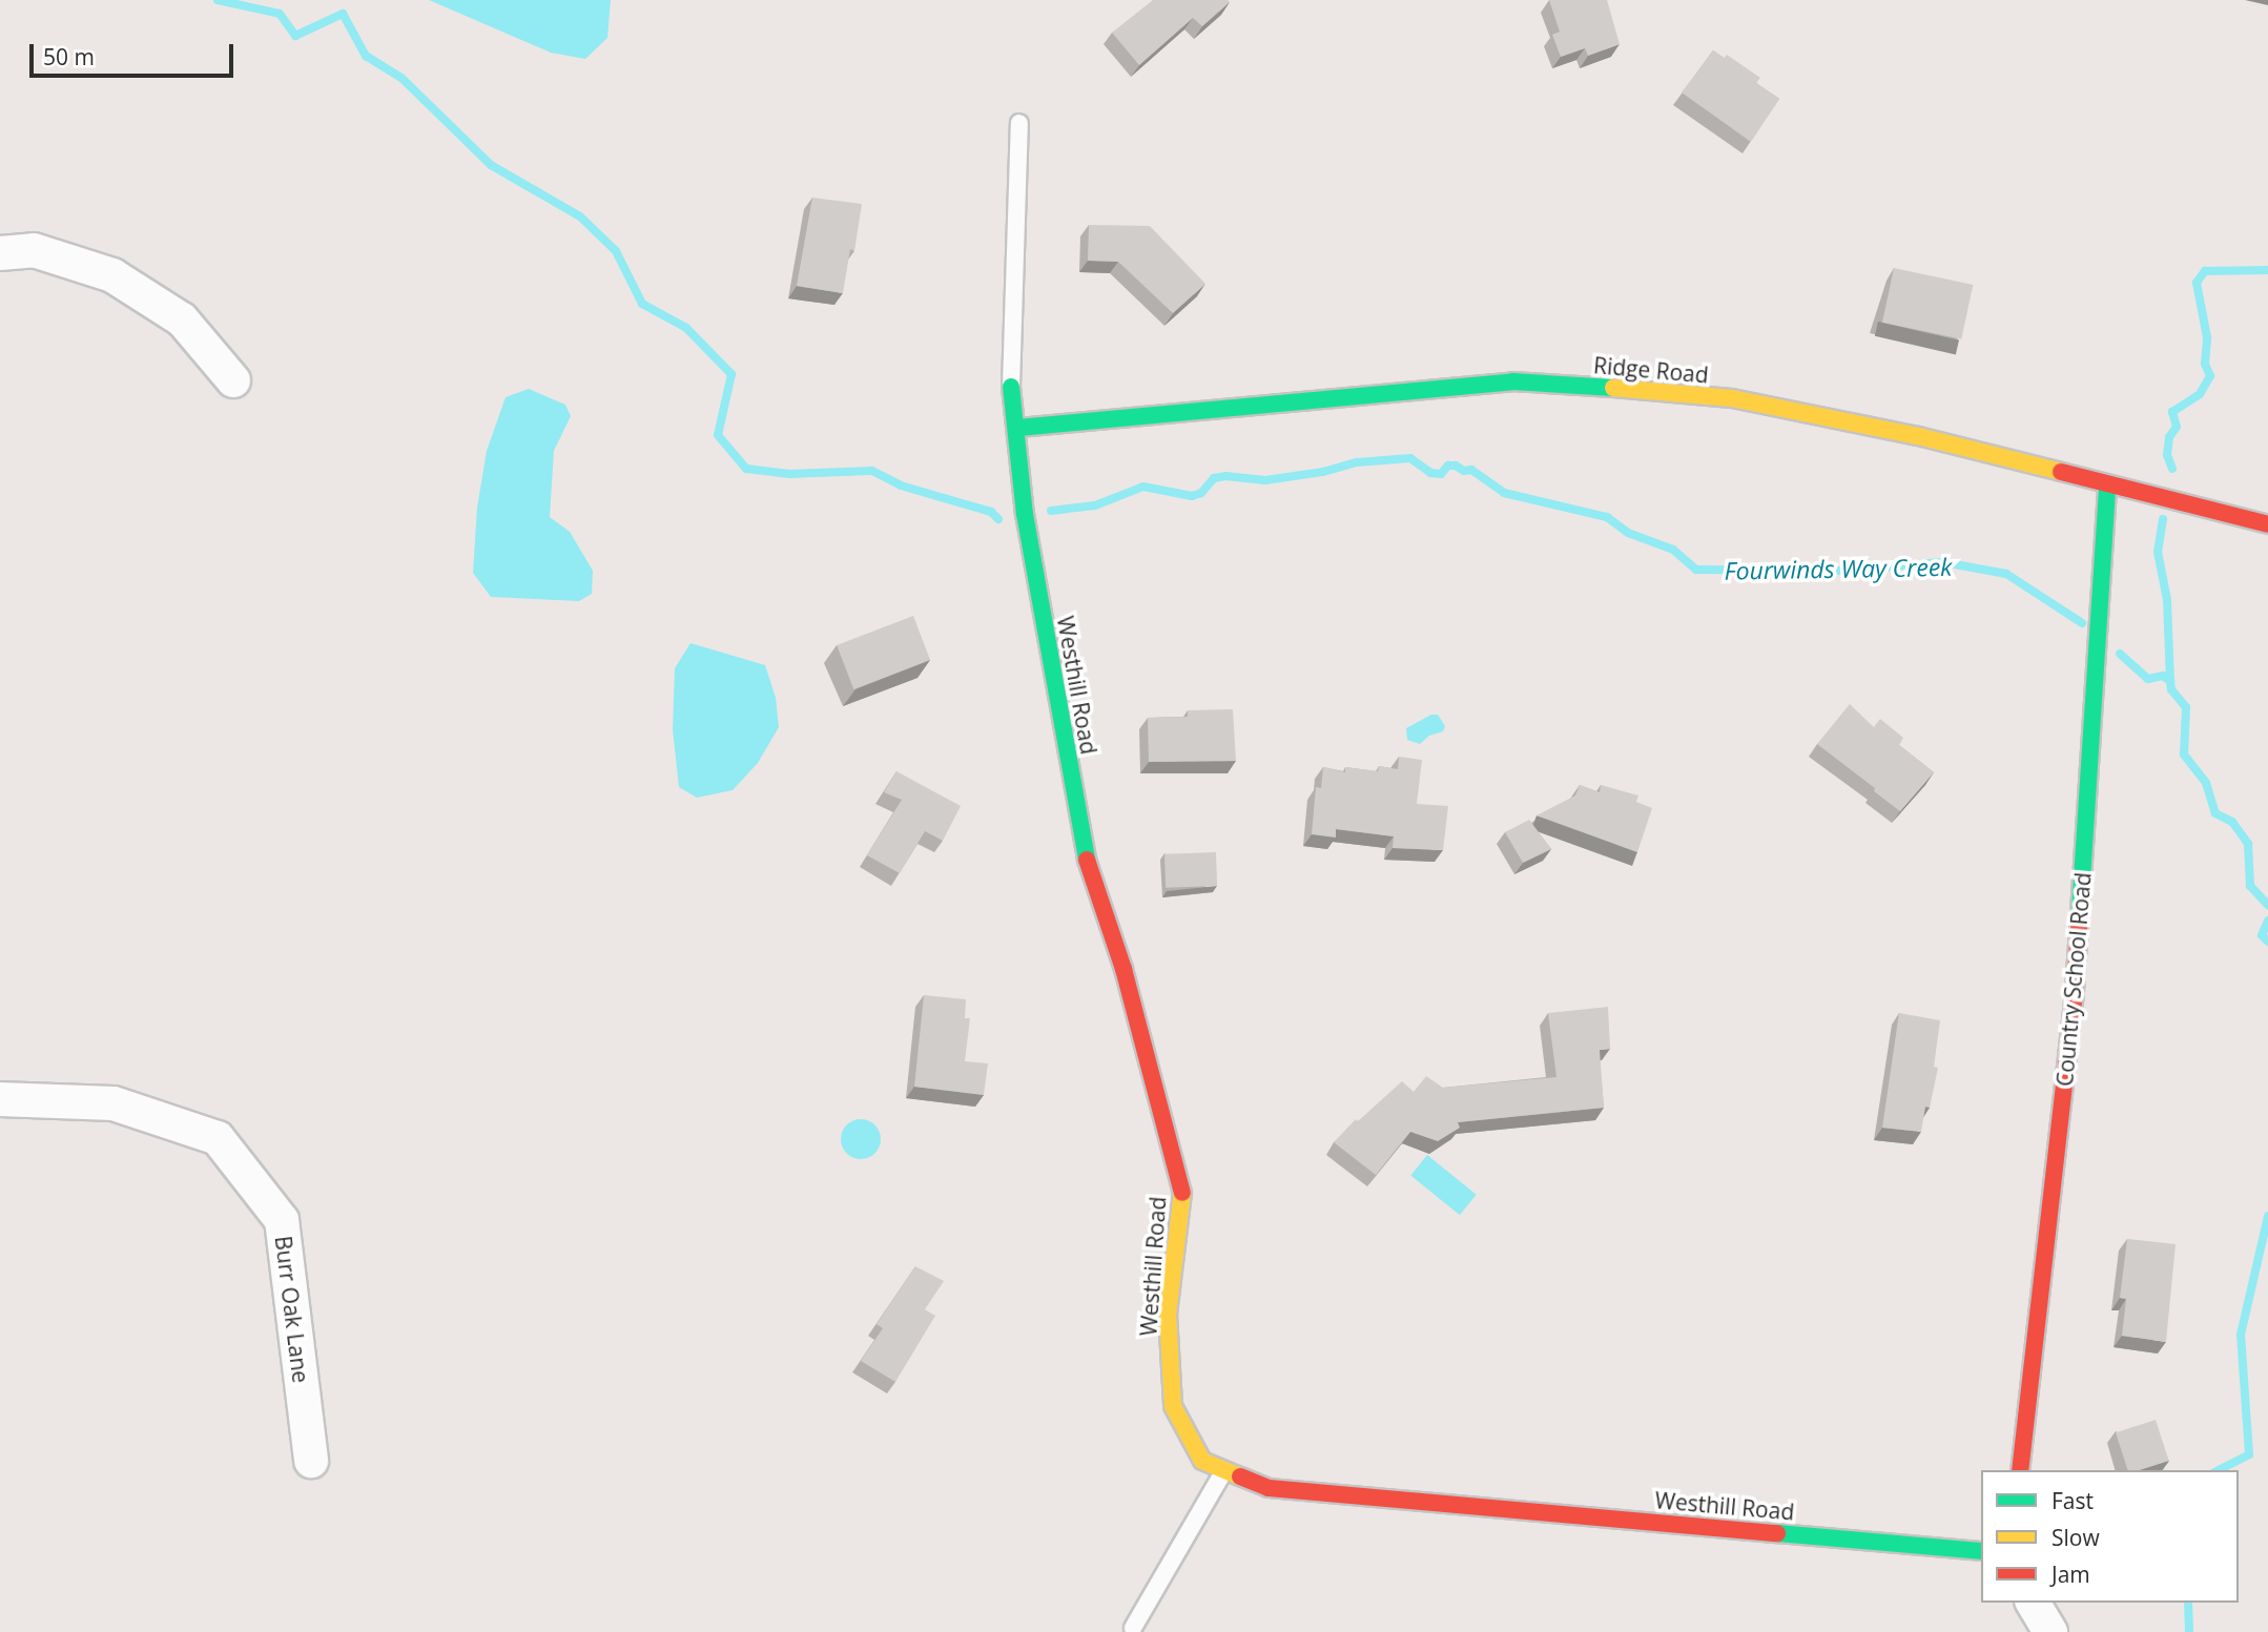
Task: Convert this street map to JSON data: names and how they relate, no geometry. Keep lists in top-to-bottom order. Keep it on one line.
{"streets":{"street":["Ridge Road","Westhill Road","Country School Road","Burr Oak Lane"]},"crossings":[["Ridge Road","Westhill Road"],["Ridge Road","Country School Road"]],"water":["Fourwinds Way Creek"],"legend":["Fast","Slow","Jam"],"scale_bar":"50 m"}
